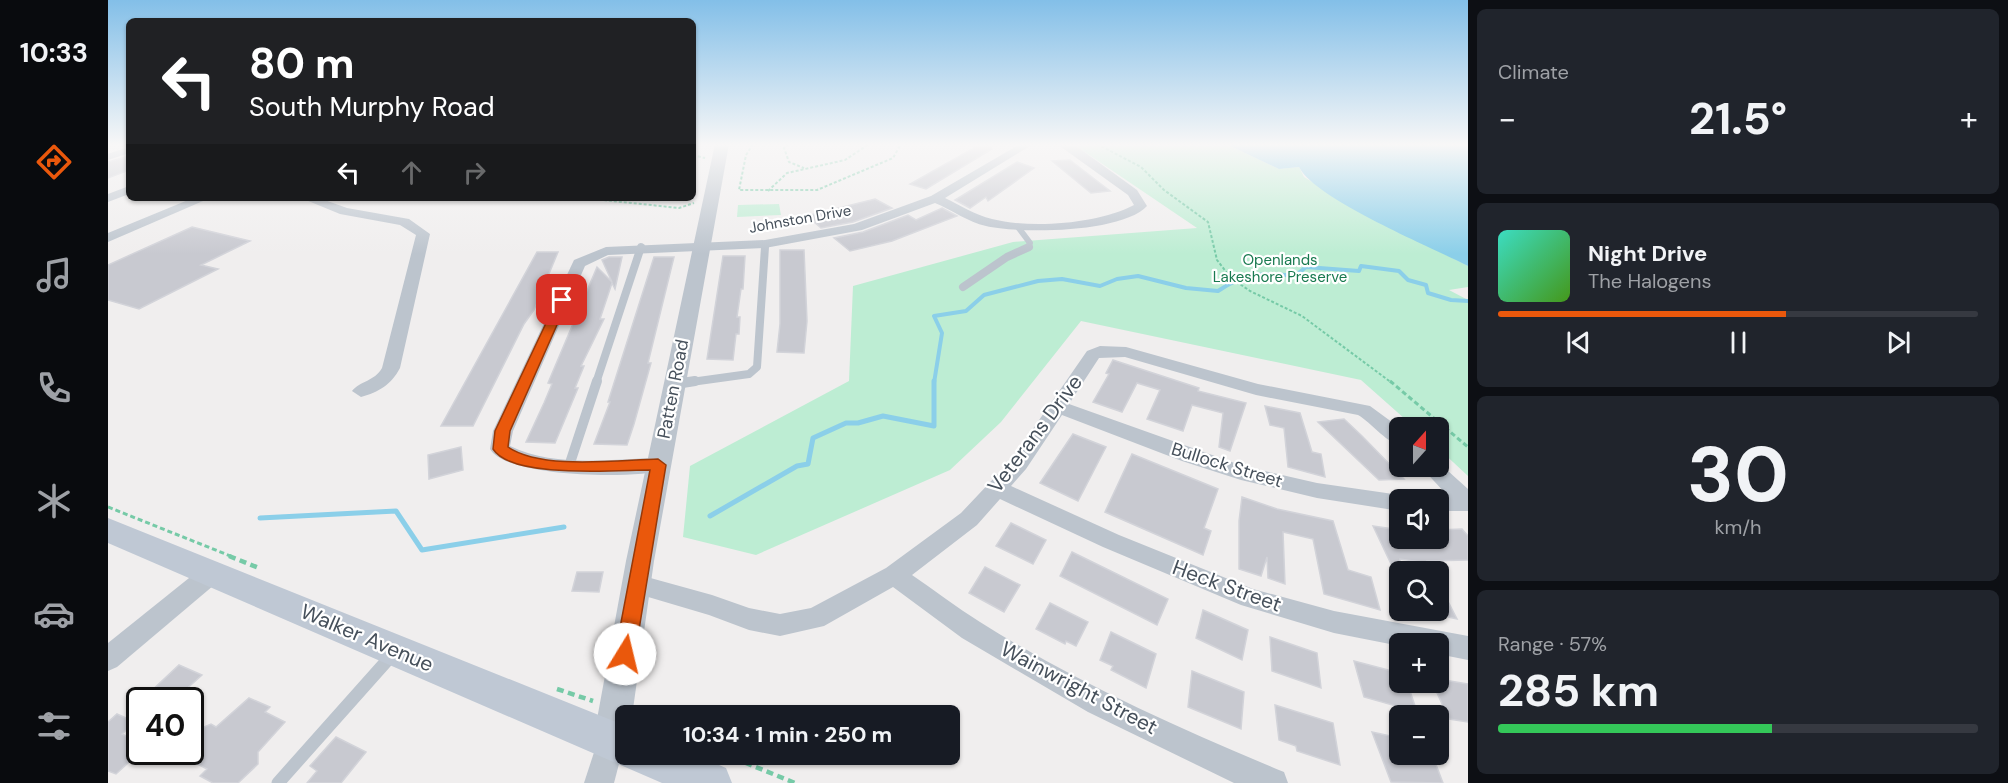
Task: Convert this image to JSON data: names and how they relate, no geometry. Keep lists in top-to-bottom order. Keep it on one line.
{"streets":{"main road":["Walker Avenue"],"street":["Johnston Drive","Patten Road","Veterans Drive","Bullock Street","Heck Street","Wainwright Street"]},"crossings":[["Johnston Drive","Patten Road"],["Patten Road","Veterans Drive"],["Veterans Drive","Bullock Street"],["Veterans Drive","Heck Street"],["Veterans Drive","Wainwright Street"]],"parks":["Openlands Lakeshore Preserve"],"north":"top","page":{"tabs":"10:33","tile":["Climate",["30","km/h"],["Range · 57%","285 km"]],"turn":["80 m","South Murphy Road"],"heat":["−","21.5°","+"],"song":["Night Drive","The Halogens"],"map_buttons":["+","−"],"limit":"40","trip":"10:34 · 1 min · 250 m"}}
